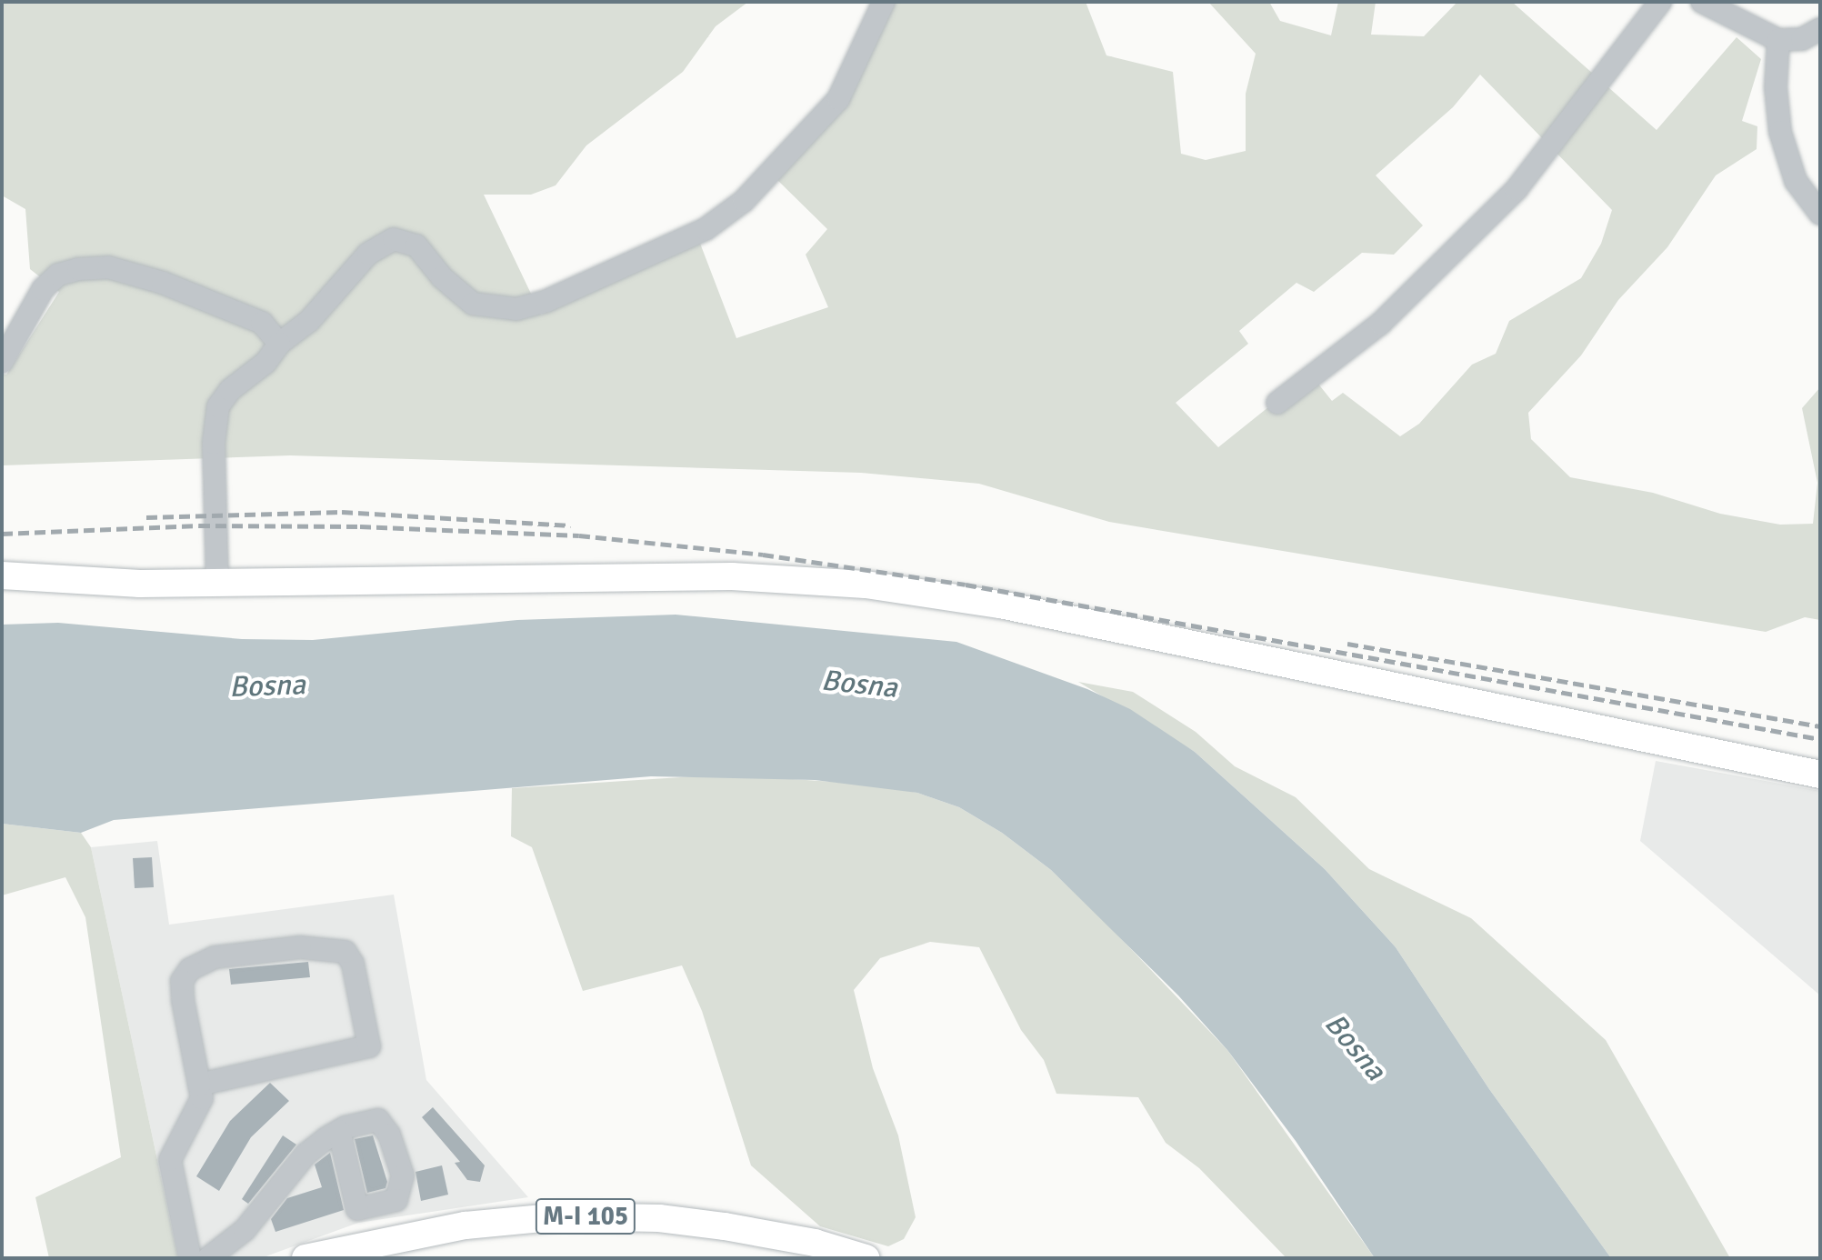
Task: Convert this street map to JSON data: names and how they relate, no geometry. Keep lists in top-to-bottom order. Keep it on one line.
{"streets":{"main road":["M-I 105"]},"water":["Bosna"]}
